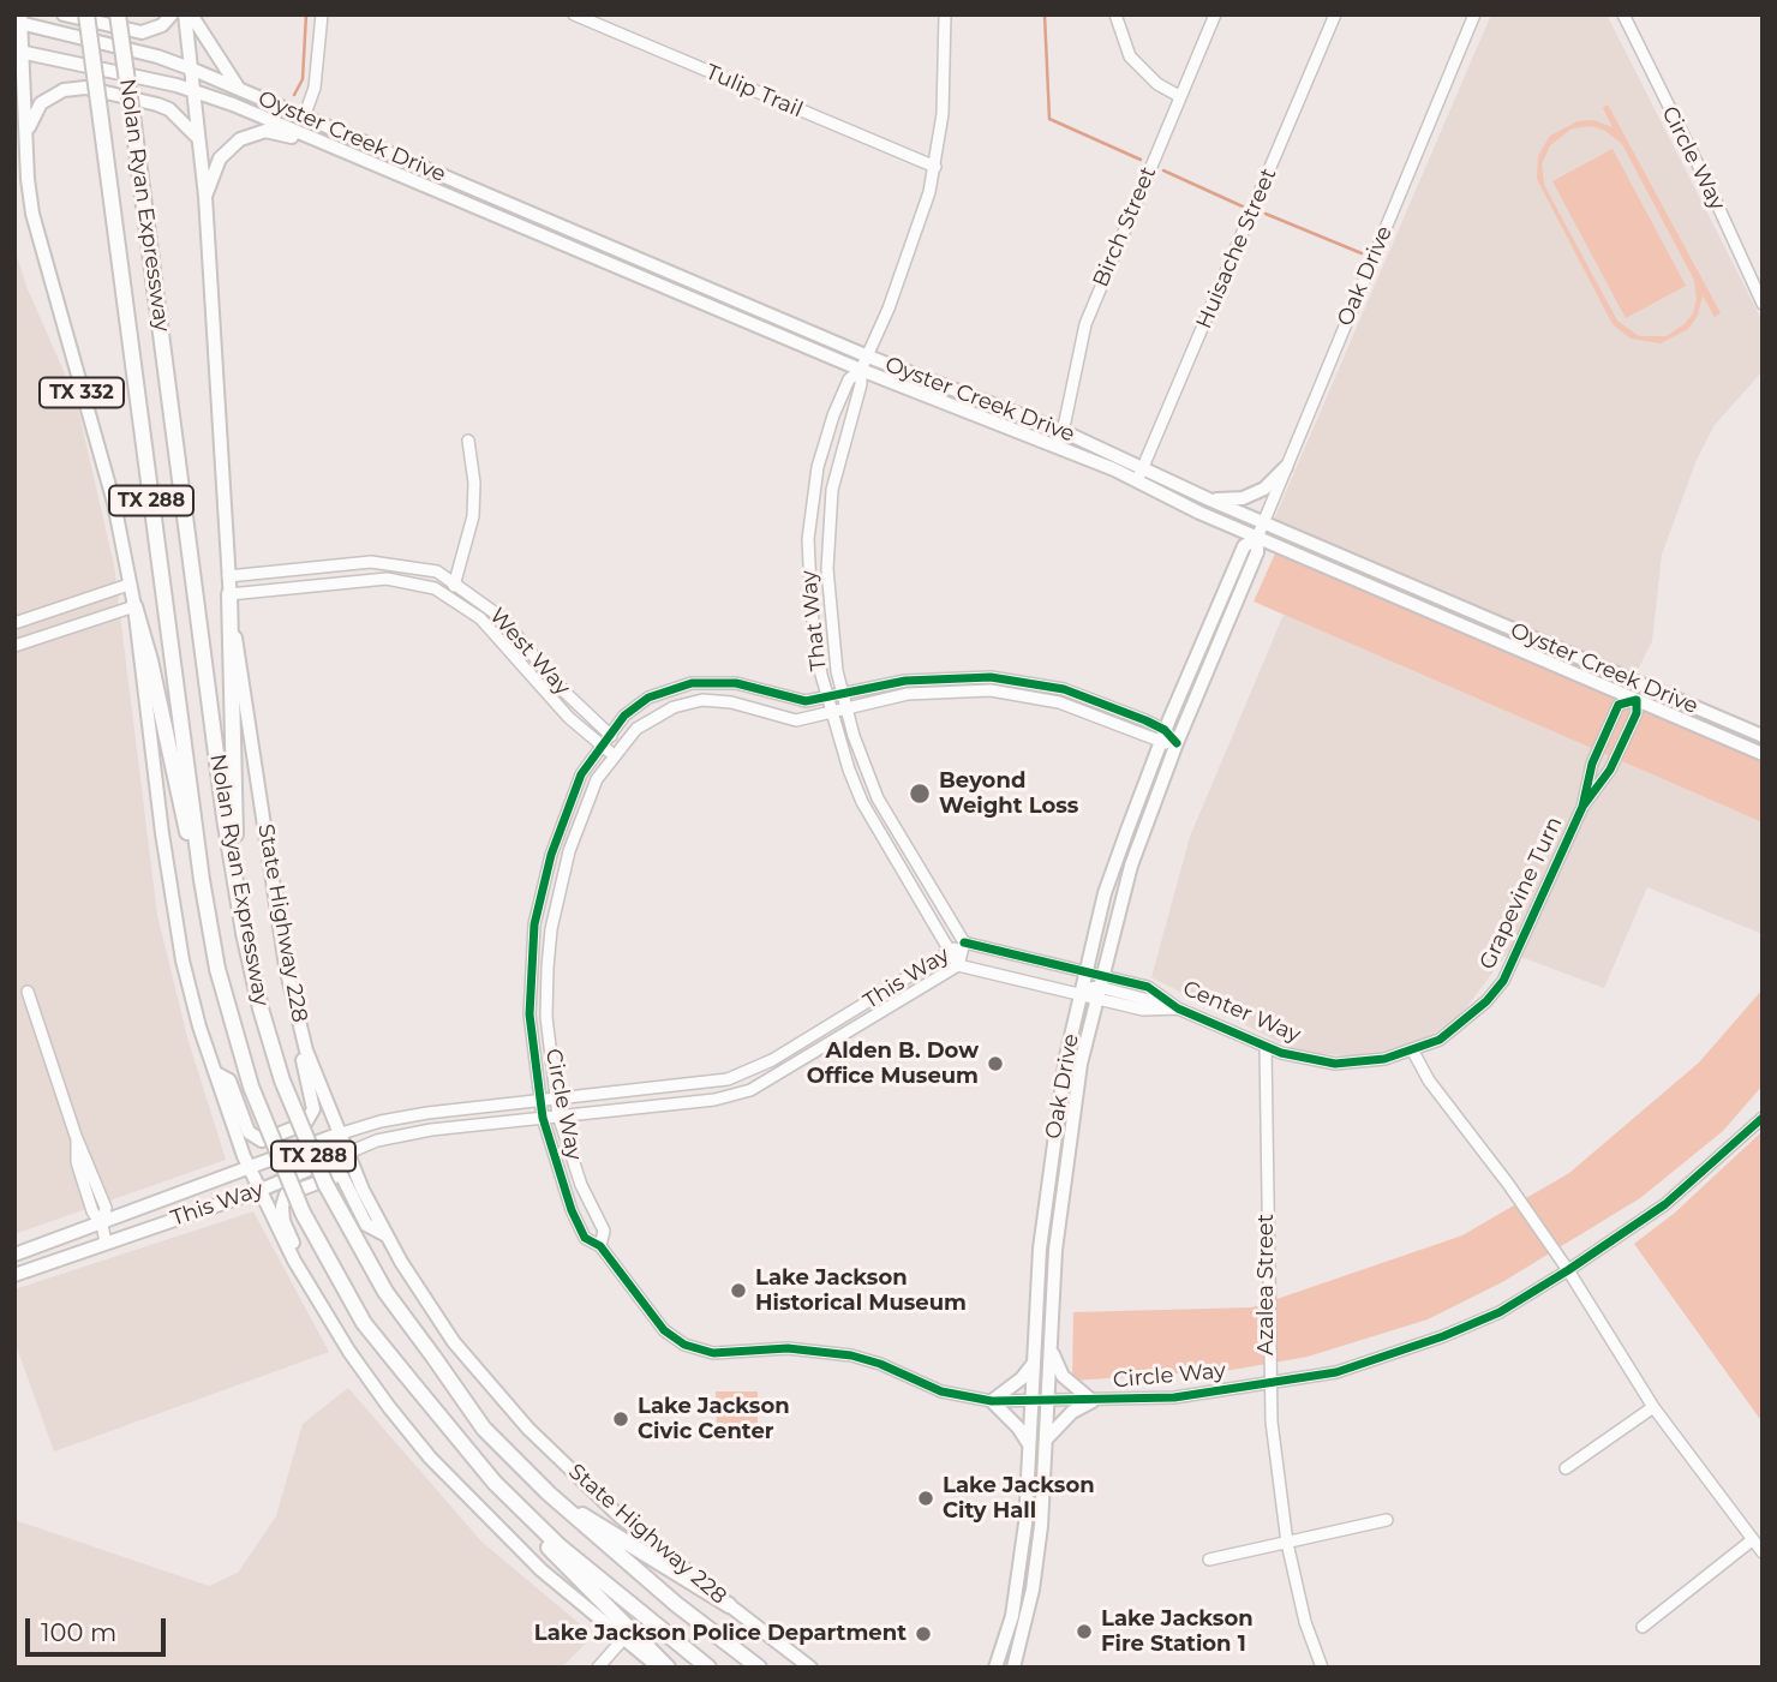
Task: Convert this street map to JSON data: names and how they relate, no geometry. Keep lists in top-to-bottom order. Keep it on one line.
{"streets":{"highway":["Nolan Ryan Expressway","TX 288"],"main road":["Oyster Creek Drive","Oak Drive","TX 332","State Highway 228","This Way"],"street":["Tulip Trail","Circle Way","Birch Street","Huisache Street","That Way","West Way","Grapevine Turn","Center Way","Azalea Street"]},"crossings":[["Tulip Trail","That Way"],["Oyster Creek Drive","Birch Street"],["Oyster Creek Drive","Huisache Street"],["Oyster Creek Drive","Oak Drive"],["Oyster Creek Drive","That Way"],["Oyster Creek Drive","Grapevine Turn"],["Circle Way","Oak Drive"],["Circle Way","That Way"],["Circle Way","West Way"],["Circle Way","This Way"],["Circle Way","Azalea Street"],["Oak Drive","Center Way"],["That Way","This Way"],["That Way","Center Way"],["West Way","State Highway 228"],["Grapevine Turn","Center Way"],["State Highway 228","This Way"],["This Way","Center Way"],["Center Way","Azalea Street"]],"places":["Beyond Weight Loss","Alden B. Dow Office Museum","Lake Jackson Historical Museum","Lake Jackson Civic Center","Lake Jackson City Hall","Lake Jackson Fire Station 1","Lake Jackson Police Department"],"scale_bar":"100 m"}
